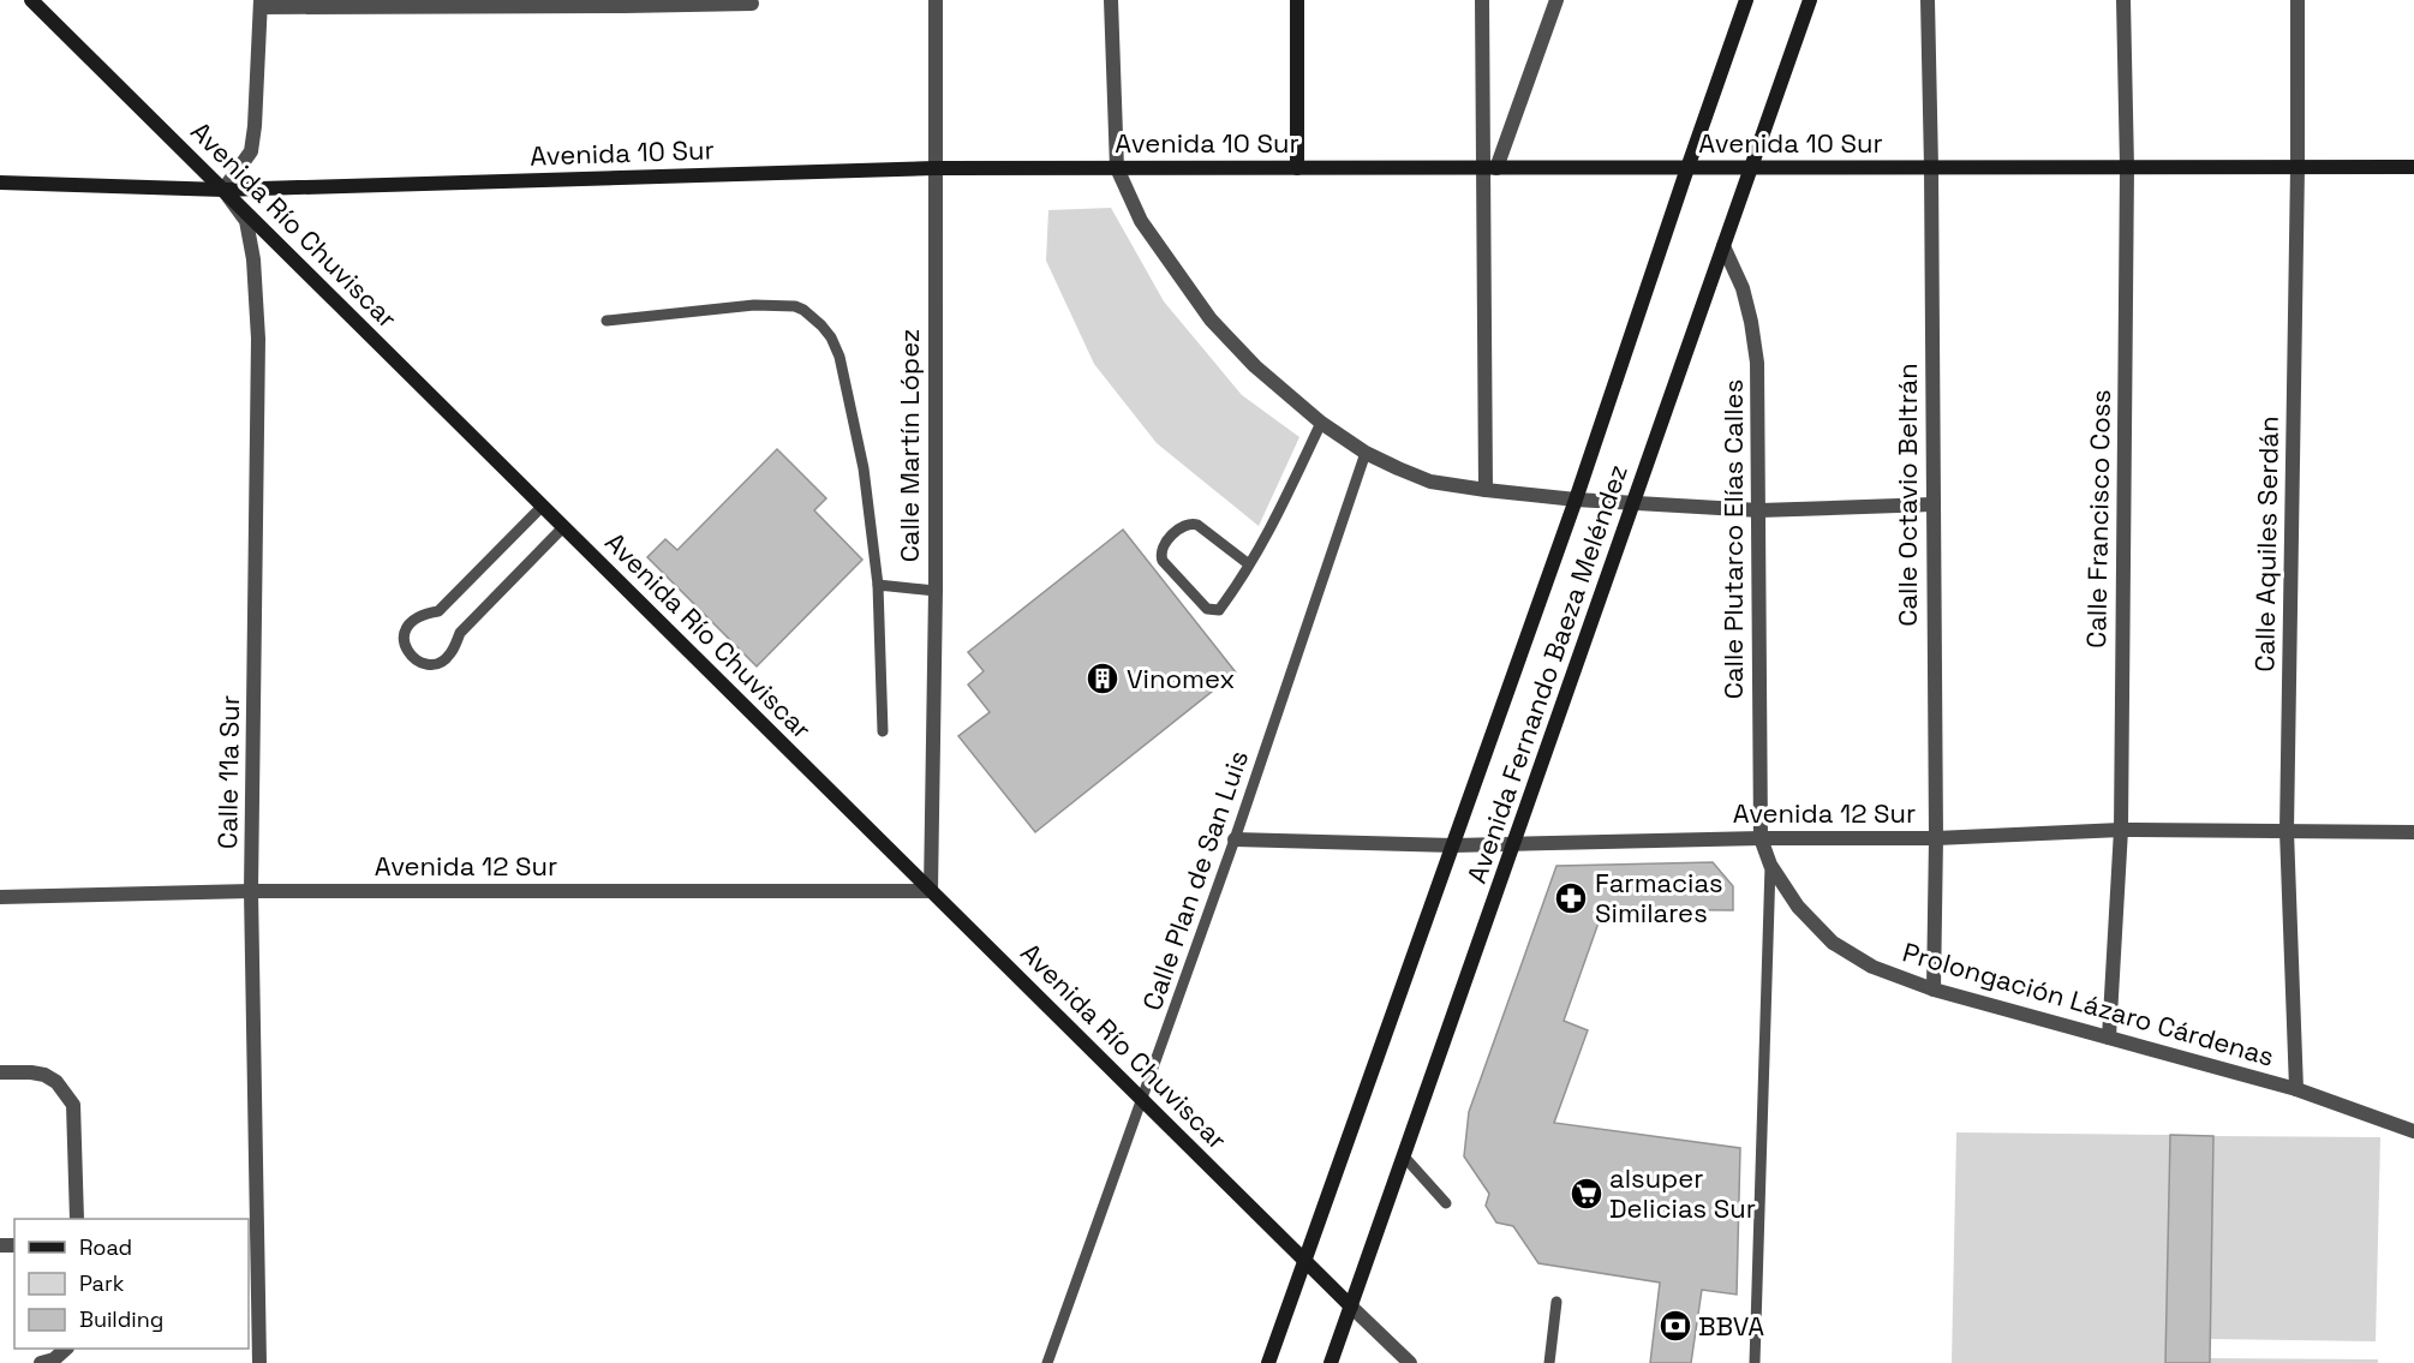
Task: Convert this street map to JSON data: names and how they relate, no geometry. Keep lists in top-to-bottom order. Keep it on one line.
{"streets":{"main road":["Avenida 10 Sur","Avenida Río Chuviscar","Avenida Fernando Baeza Meléndez"],"street":["Calle Martín López","Calle Octavio Beltrán","Calle Francisco Coss","Calle Plutarco Elías Calles","Calle Aquiles Serdán","Calle 11a Sur","Avenida 12 Sur","Prolongación Lázaro Cárdenas"],"lane":["Calle Plan de San Luis"]},"crossings":[["Avenida 10 Sur","Avenida Río Chuviscar"],["Avenida 10 Sur","Calle Martín López"],["Avenida 10 Sur","Calle Octavio Beltrán"],["Avenida 10 Sur","Calle Francisco Coss"],["Avenida 10 Sur","Calle Aquiles Serdán"],["Avenida 10 Sur","Avenida Fernando Baeza Meléndez"],["Avenida 10 Sur","Calle 11a Sur"],["Avenida Río Chuviscar","Calle Martín López"],["Avenida Río Chuviscar","Avenida Fernando Baeza Meléndez"],["Avenida Río Chuviscar","Calle 11a Sur"],["Avenida Río Chuviscar","Avenida 12 Sur"],["Avenida Río Chuviscar","Calle Plan de San Luis"],["Calle Martín López","Avenida 12 Sur"],["Calle Octavio Beltrán","Avenida 12 Sur"],["Calle Octavio Beltrán","Prolongación Lázaro Cárdenas"],["Calle Francisco Coss","Avenida 12 Sur"],["Calle Francisco Coss","Prolongación Lázaro Cárdenas"],["Calle Plutarco Elías Calles","Avenida Fernando Baeza Meléndez"],["Calle Plutarco Elías Calles","Avenida 12 Sur"],["Calle Plutarco Elías Calles","Prolongación Lázaro Cárdenas"],["Calle Aquiles Serdán","Avenida 12 Sur"],["Calle Aquiles Serdán","Prolongación Lázaro Cárdenas"],["Avenida Fernando Baeza Meléndez","Avenida 12 Sur"],["Calle 11a Sur","Avenida 12 Sur"],["Avenida 12 Sur","Calle Plan de San Luis"],["Avenida 12 Sur","Prolongación Lázaro Cárdenas"]],"places":{"building":["Vinomex"],"pharmacy":["Farmacias Similares"],"supermarket":["alsuper Delicias Sur"],"bank":["BBVA"]},"legend":["Road","Park","Building"]}
